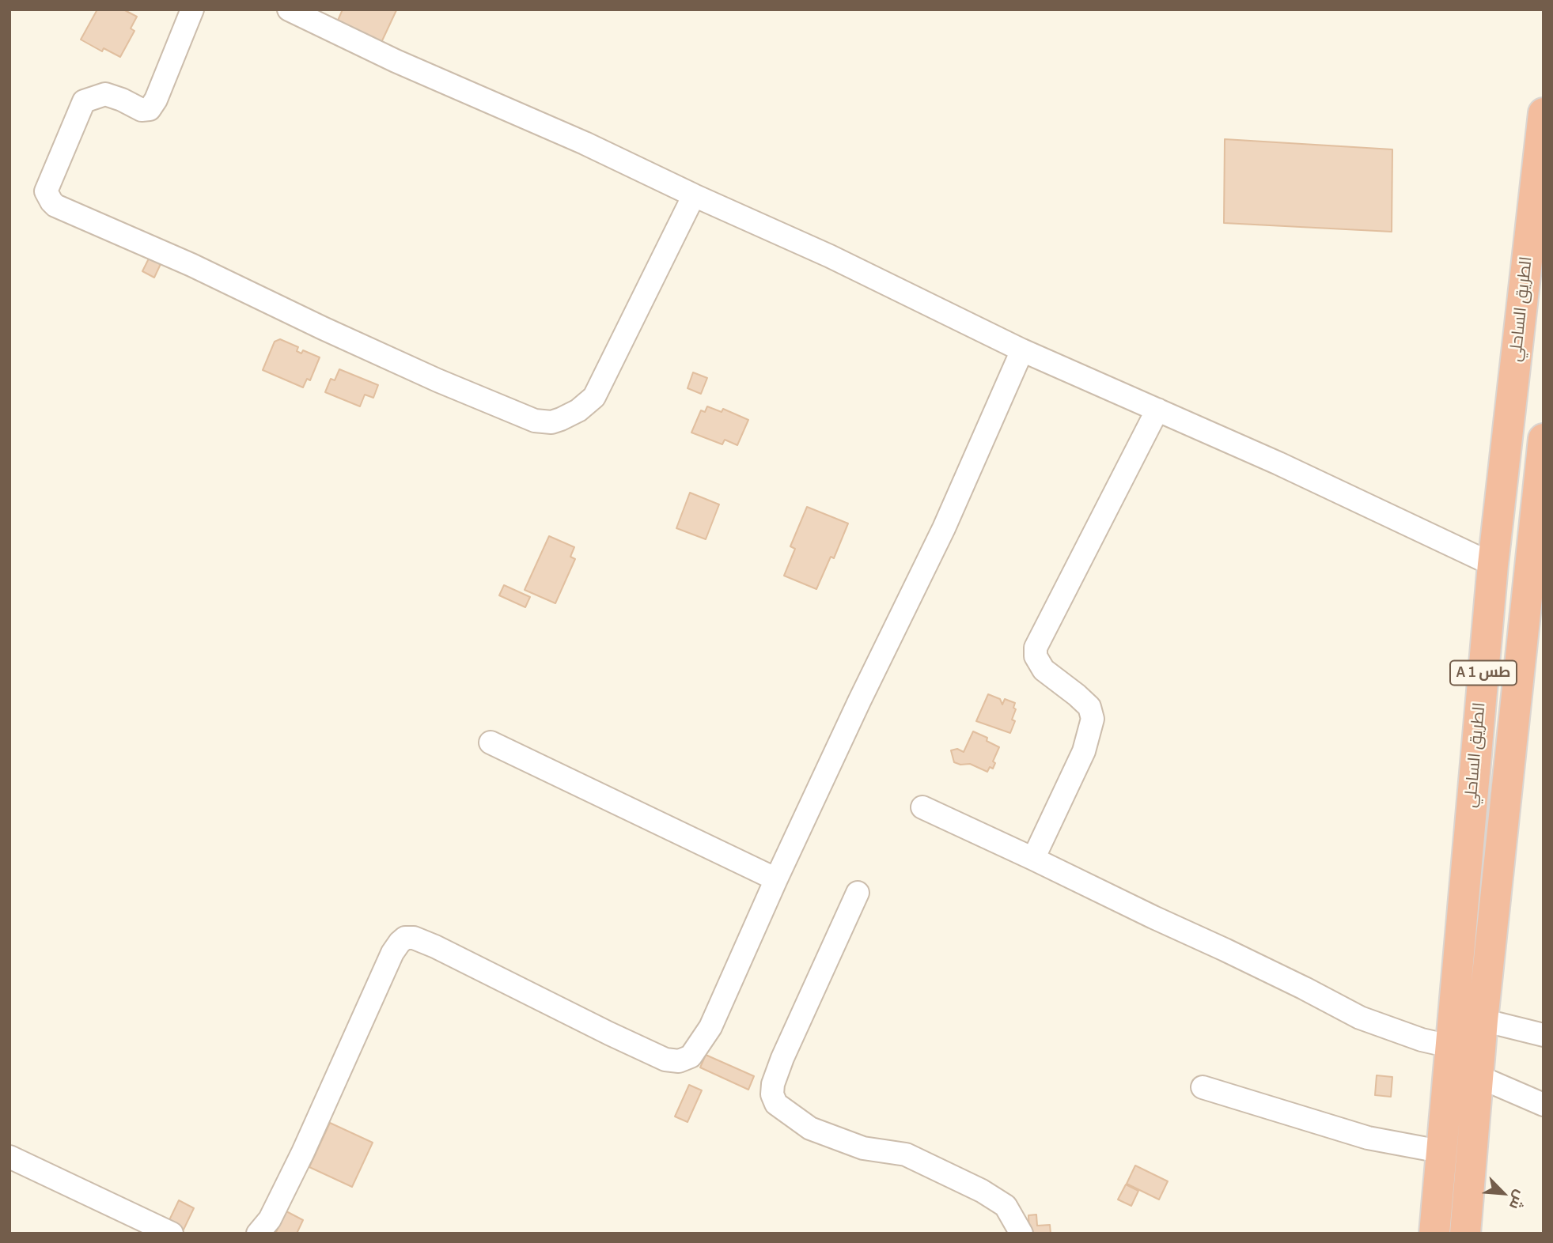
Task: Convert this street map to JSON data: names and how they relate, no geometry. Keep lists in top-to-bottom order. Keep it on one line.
{"streets":{"highway":["الطريق الساحلي","A 1 طس"]},"north":"bottom right"}
